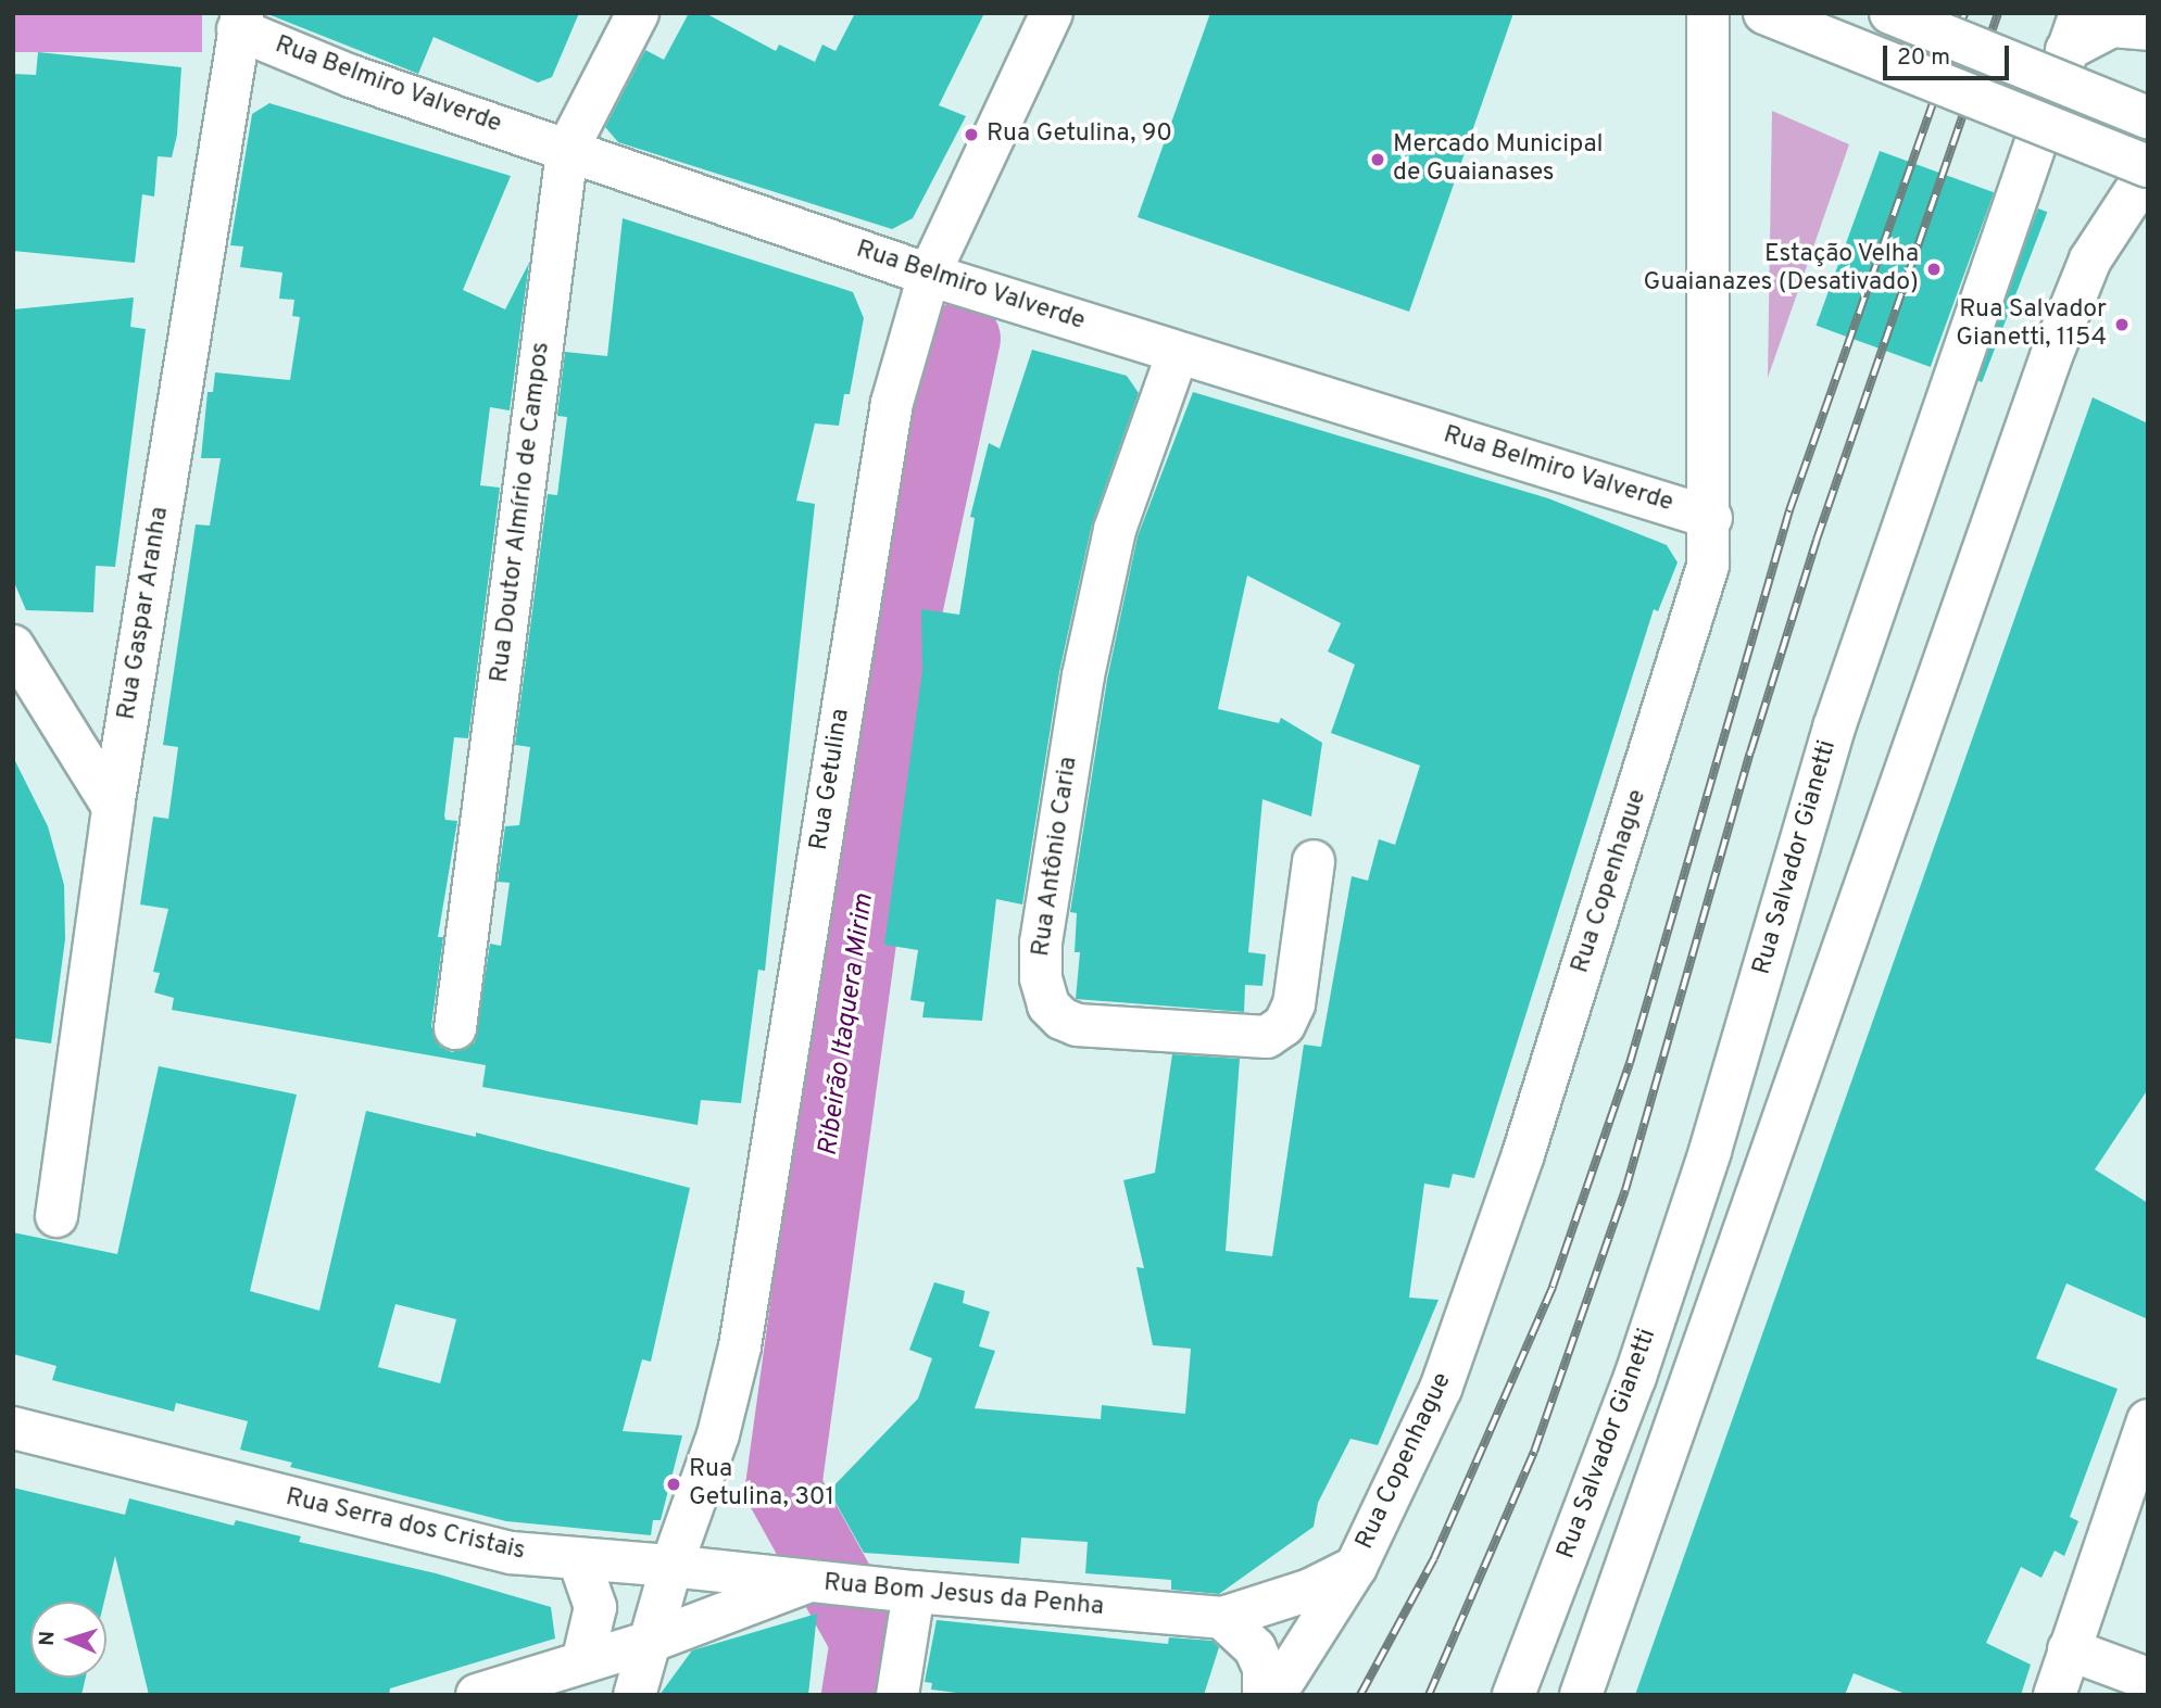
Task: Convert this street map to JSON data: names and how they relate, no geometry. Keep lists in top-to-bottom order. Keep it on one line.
{"streets":{"main road":["Rua Belmiro Valverde","Rua Doutor Almírio de Campos","Rua Gaspar Aranha","Rua Getulina","Rua Antônio Caria","Rua Salvador Gianetti","Rua Copenhague","Rua Serra dos Cristais","Rua Bom Jesus da Penha"]},"crossings":[["Rua Belmiro Valverde","Rua Doutor Almírio de Campos"],["Rua Belmiro Valverde","Rua Gaspar Aranha"],["Rua Belmiro Valverde","Rua Getulina"],["Rua Belmiro Valverde","Rua Antônio Caria"],["Rua Belmiro Valverde","Rua Copenhague"],["Rua Getulina","Rua Serra dos Cristais"],["Rua Getulina","Rua Bom Jesus da Penha"],["Rua Copenhague","Rua Bom Jesus da Penha"],["Rua Serra dos Cristais","Rua Bom Jesus da Penha"]],"water":["Ribeirão Itaquera Mirim"],"places":["Rua Getulina, 90","Mercado Municipal de Guaianases","Estação Velha Guaianazes (Desativado)","Rua Salvador Gianetti, 1154","Rua Getulina, 301"],"scale_bar":"20 m","north":"left"}
